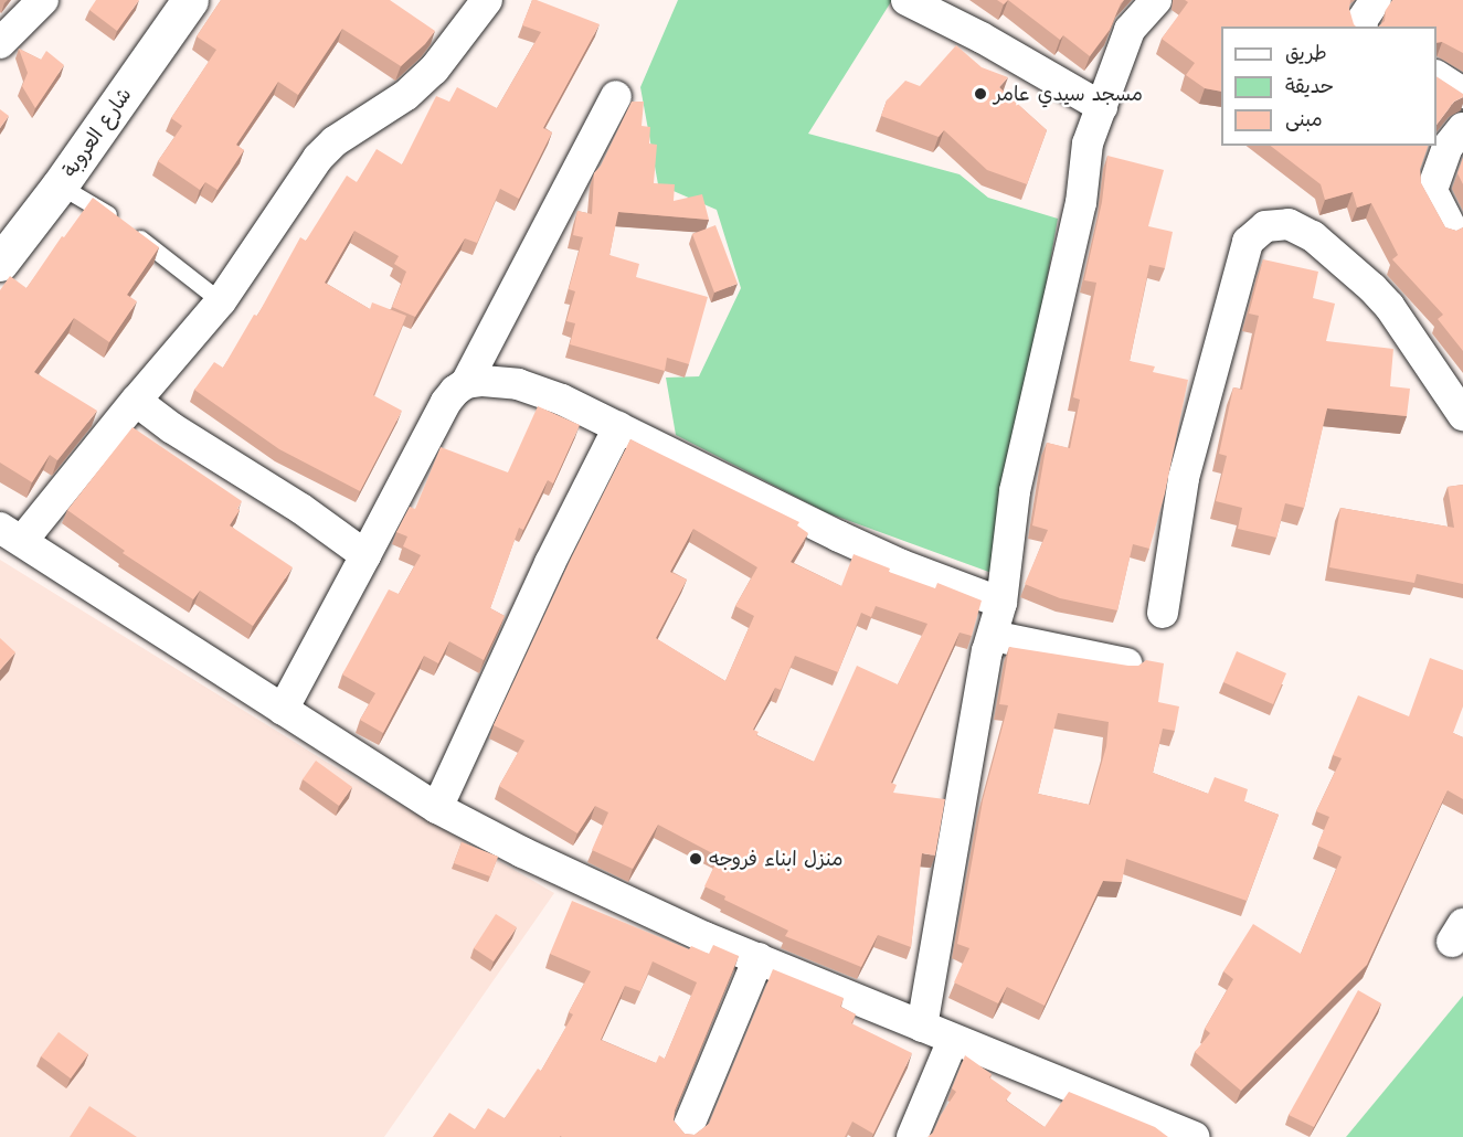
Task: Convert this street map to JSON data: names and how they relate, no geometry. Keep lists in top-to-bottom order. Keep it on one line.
{"streets":{"street":["شارع العروبة"]},"places":["مسجد سيدي عامر","منزل ابناء فروجه"],"legend":["طريق","حديقة","مبنى"]}
